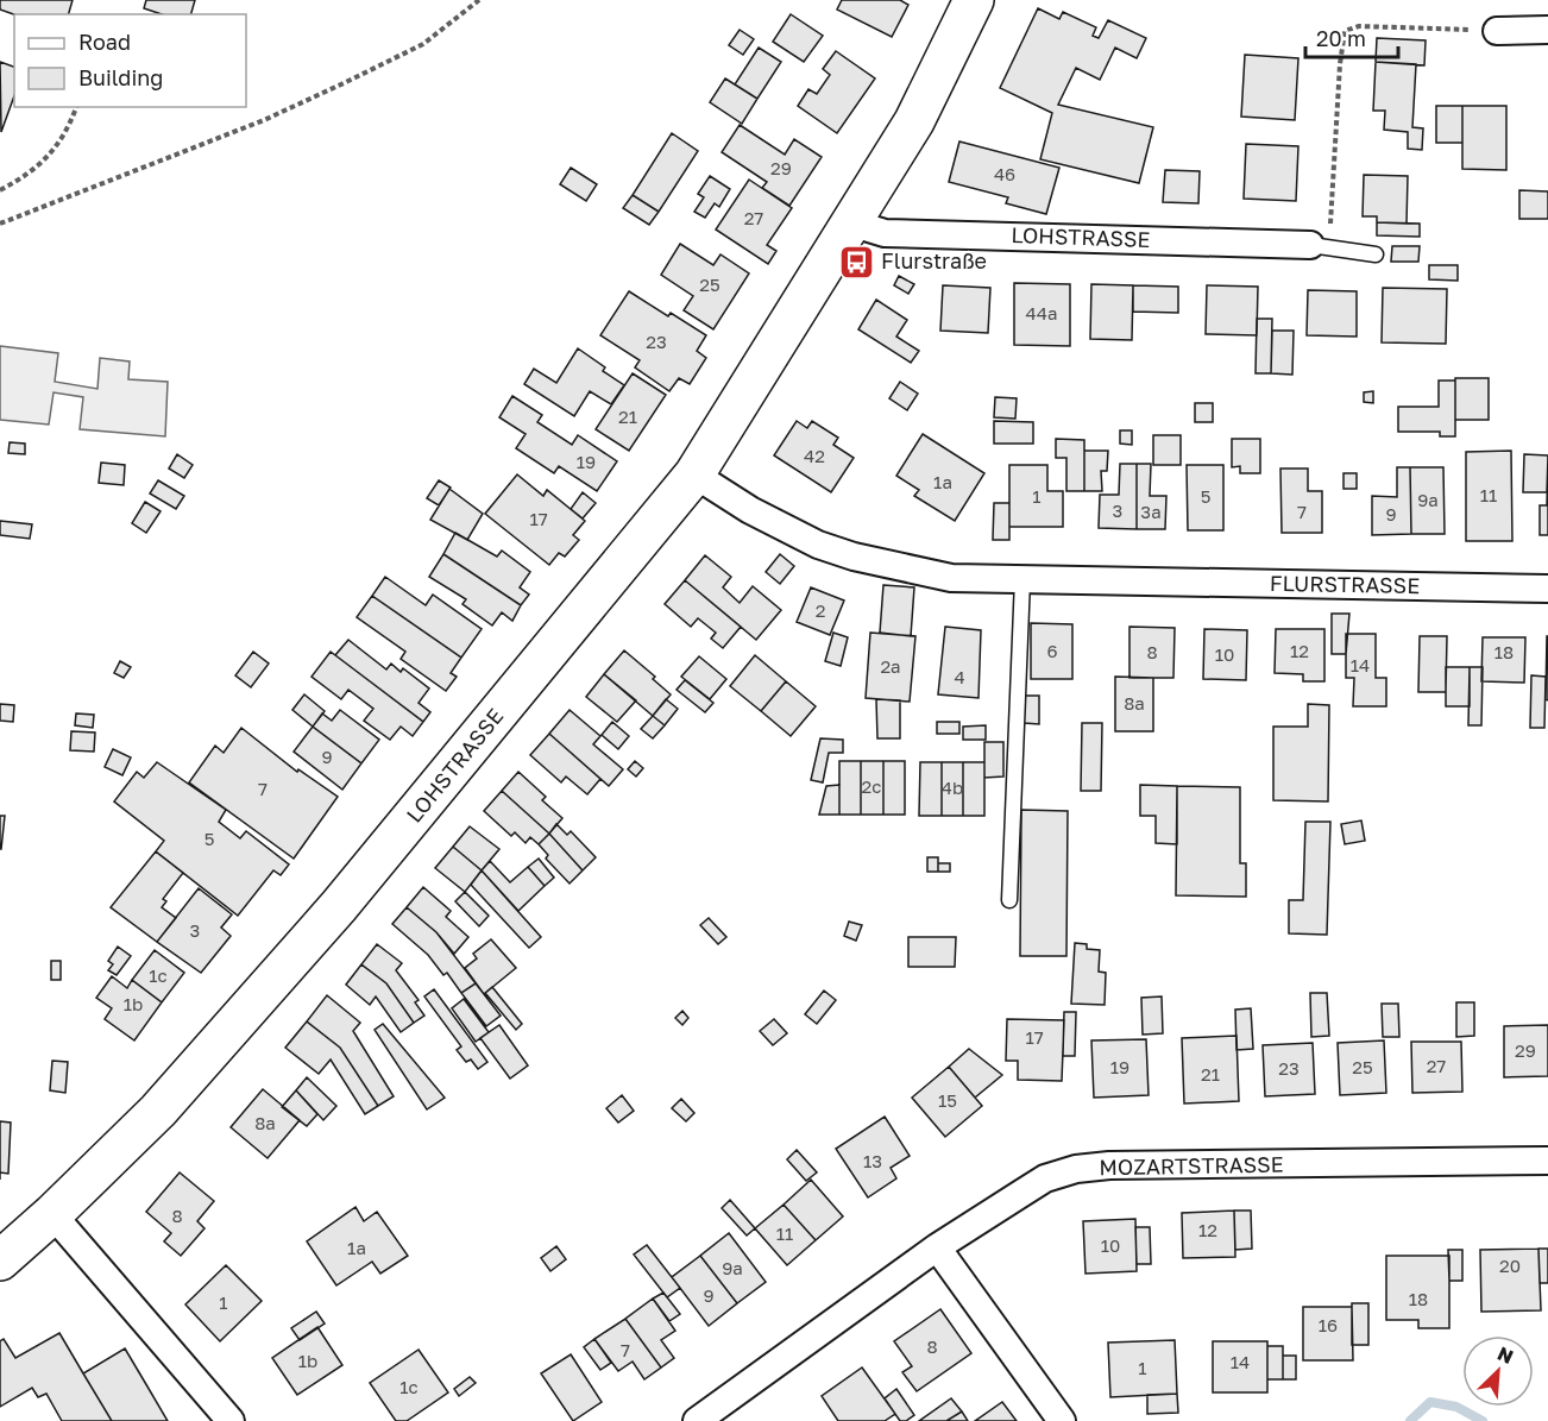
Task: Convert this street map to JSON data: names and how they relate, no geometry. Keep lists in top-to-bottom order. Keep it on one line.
{"streets":{"main road":["LOHSTRASSE"],"street":["FLURSTRASSE","MOZARTSTRASSE"]},"crossings":[["LOHSTRASSE","FLURSTRASSE"]],"places":{"bus stop":["Flurstraße"]},"house_numbers":["29","46","27","25","44a","23","21","42","19","1a","11","1","5","9a","3","3a","7","9","17","2","6","12","8","18","10","14","2a","4","8a","9","2c","4b","7","5","3","1c","1b","17","29","27","19","25","23","21","15","8a","13","8","12","11","10","1a","20","9a","9","18","1","16","8","7","1b","14","1","1c"],"legend":["Road","Building"],"scale_bar":"20 m","north":"top right"}
